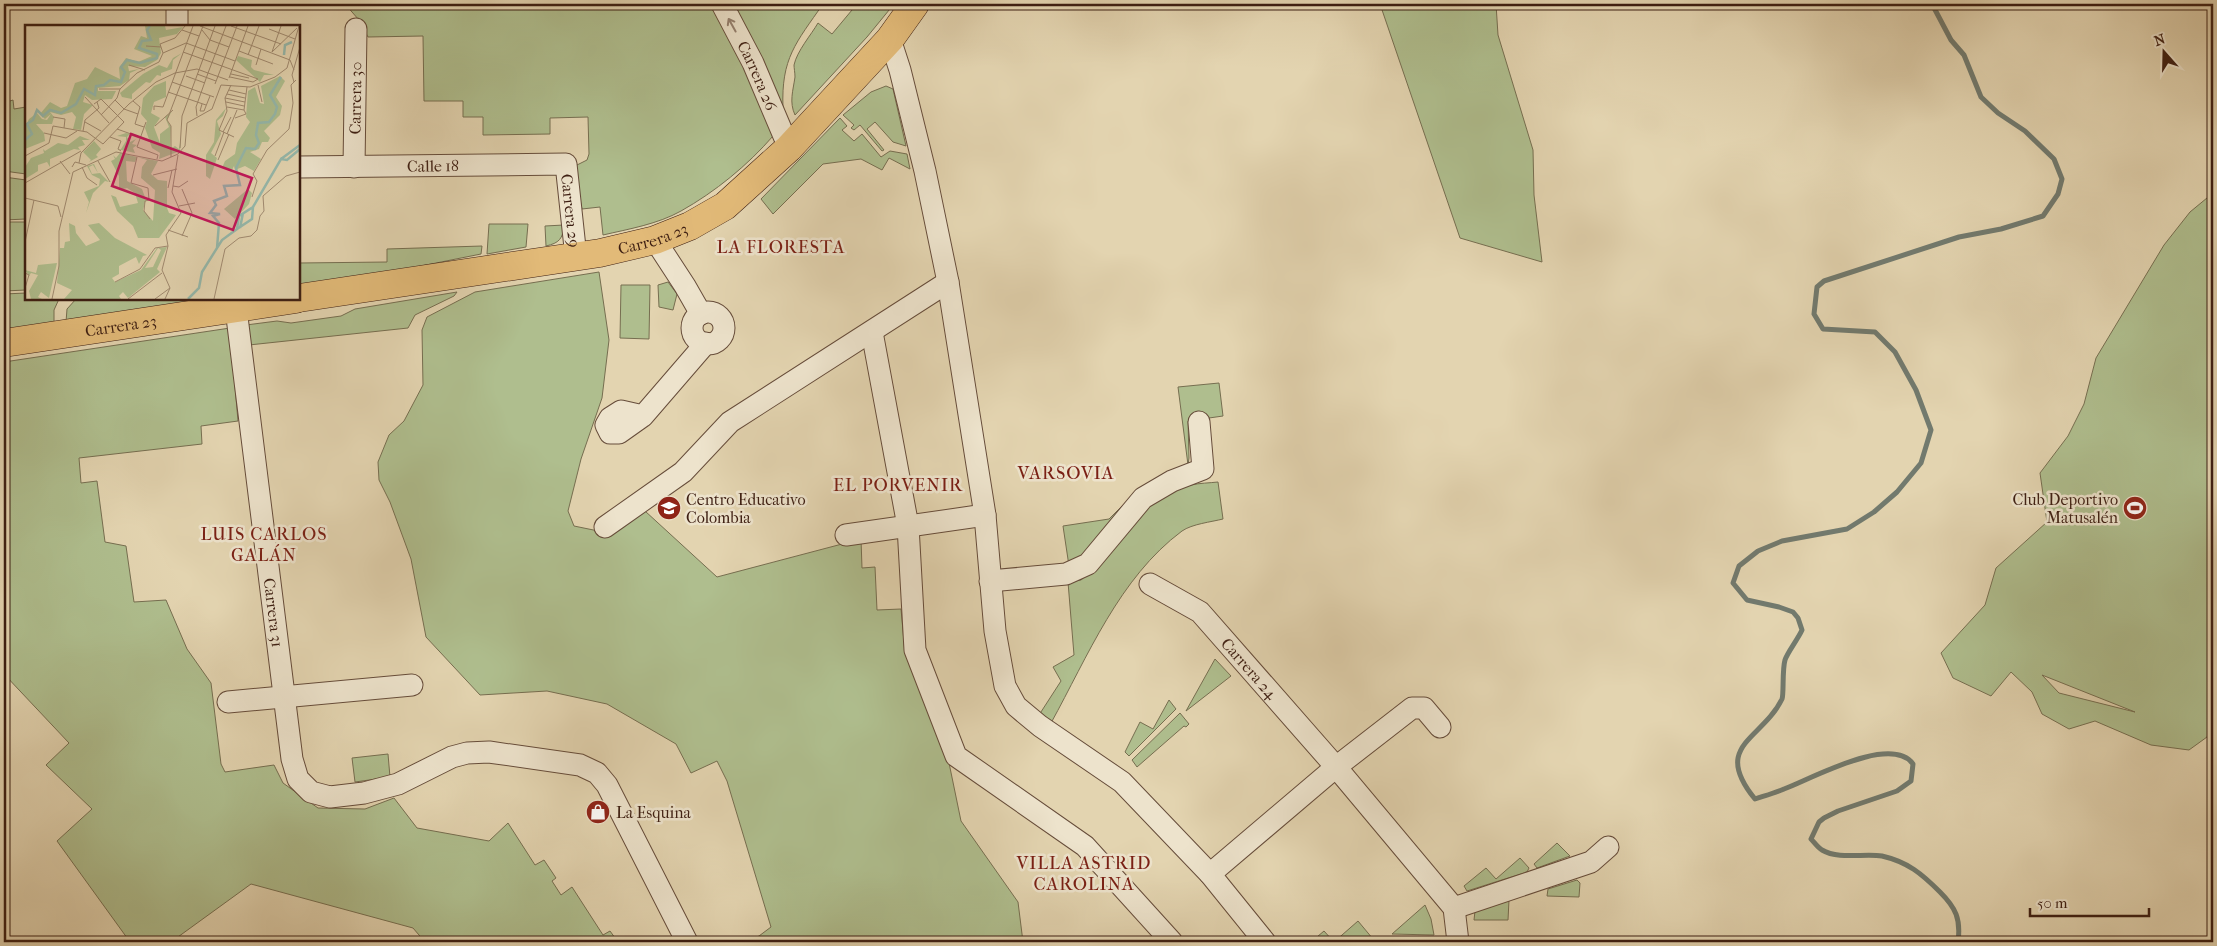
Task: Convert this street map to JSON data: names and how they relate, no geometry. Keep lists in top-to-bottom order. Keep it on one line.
{"streets":{"highway":["Carrera 23"],"street":["Carrera 26","Carrera 30","Calle 18","Carrera 29","Carrera 31","Carrera 24"]},"crossings":[["Carrera 26","Carrera 23"],["Carrera 30","Calle 18"],["Calle 18","Carrera 29"],["Carrera 29","Carrera 23"],["Carrera 23","Carrera 31"]],"districts":["LA FLORESTA","VARSOVIA","EL PORVENIR","LUIS CARLOS GALÁN","VILLA ASTRID CAROLINA"],"places":{"school or university":["Centro Educativo Colombia"],"sports":["Club Deportivo Matusalén"],"shop":["La Esquina"]},"scale_bar":"50 m","north":"top"}
